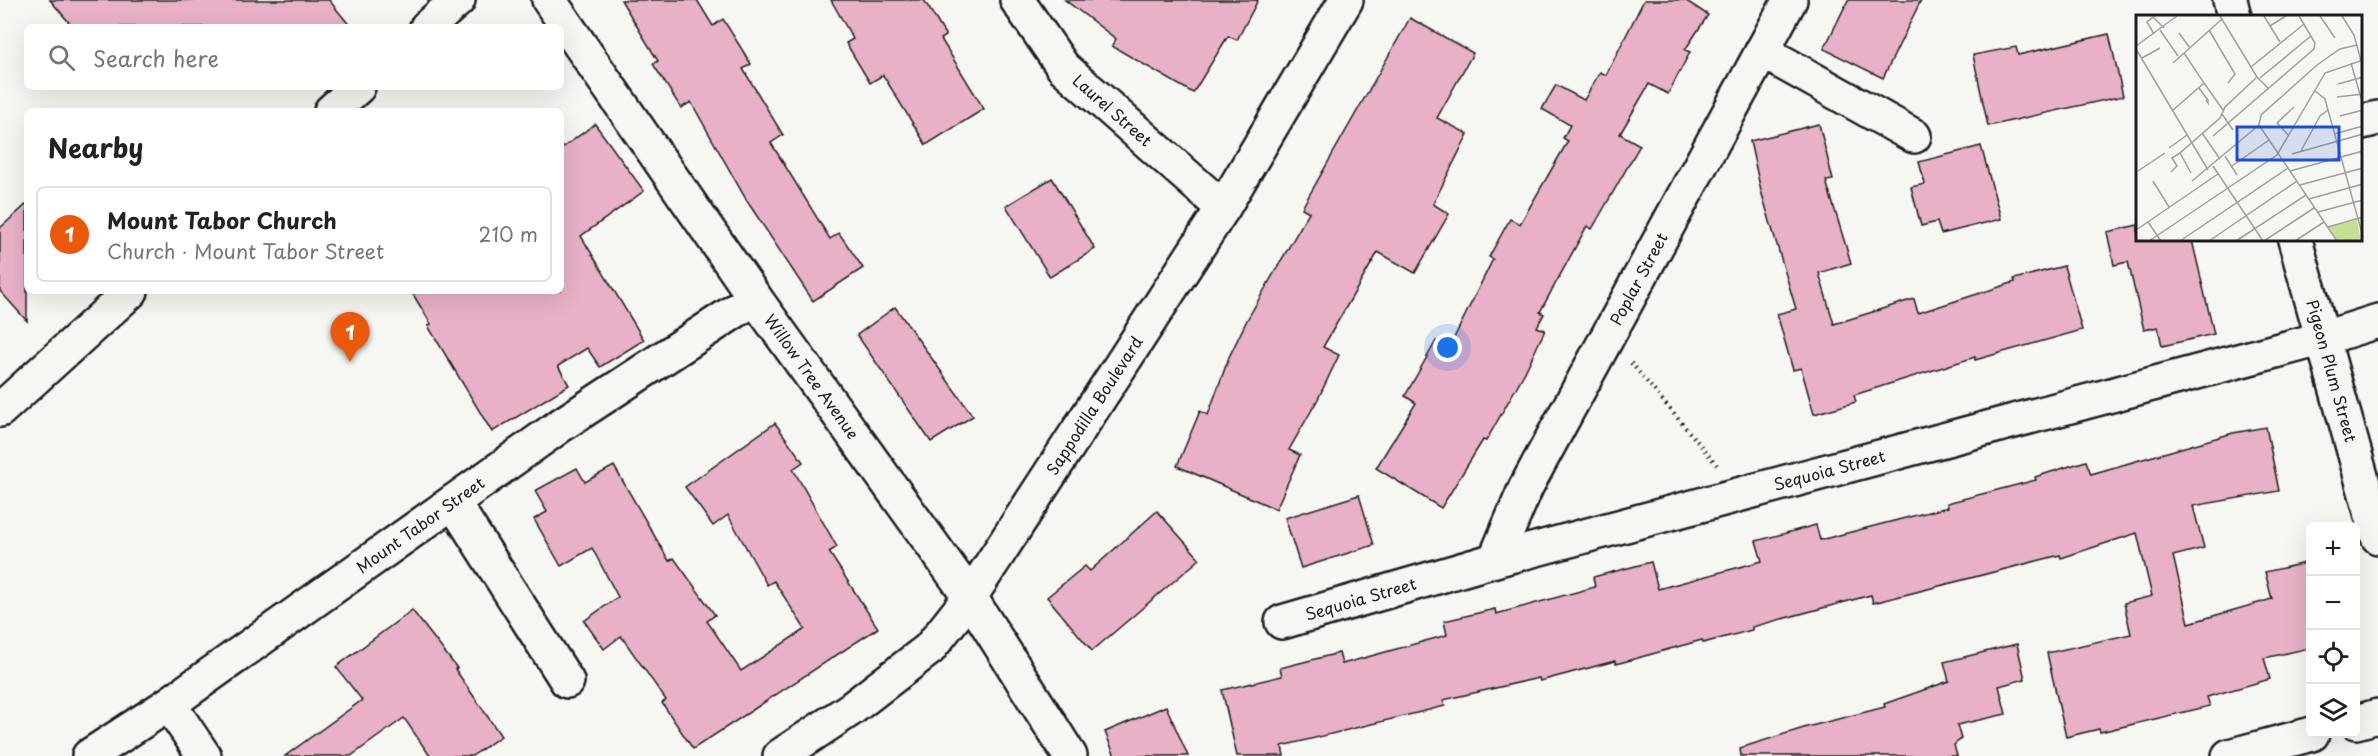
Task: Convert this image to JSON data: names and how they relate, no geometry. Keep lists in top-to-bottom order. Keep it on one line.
{"streets":{"street":["Laurel Street","Poplar Street","Pigeon Plum Street","Willow Tree Avenue","Sappodilla Boulevard","Sequoia Street","Mount Tabor Street"]},"crossings":[["Laurel Street","Sappodilla Boulevard"],["Poplar Street","Sequoia Street"],["Pigeon Plum Street","Sequoia Street"],["Willow Tree Avenue","Sappodilla Boulevard"],["Willow Tree Avenue","Mount Tabor Street"]],"page":{"search":"Search here","heading":"Nearby","list":[{"mark":"1","name":"Mount Tabor Church","note":"Church · Mount Tabor Street","value":"210 m"}],"pins":"1","map_buttons":["+","−"]}}
